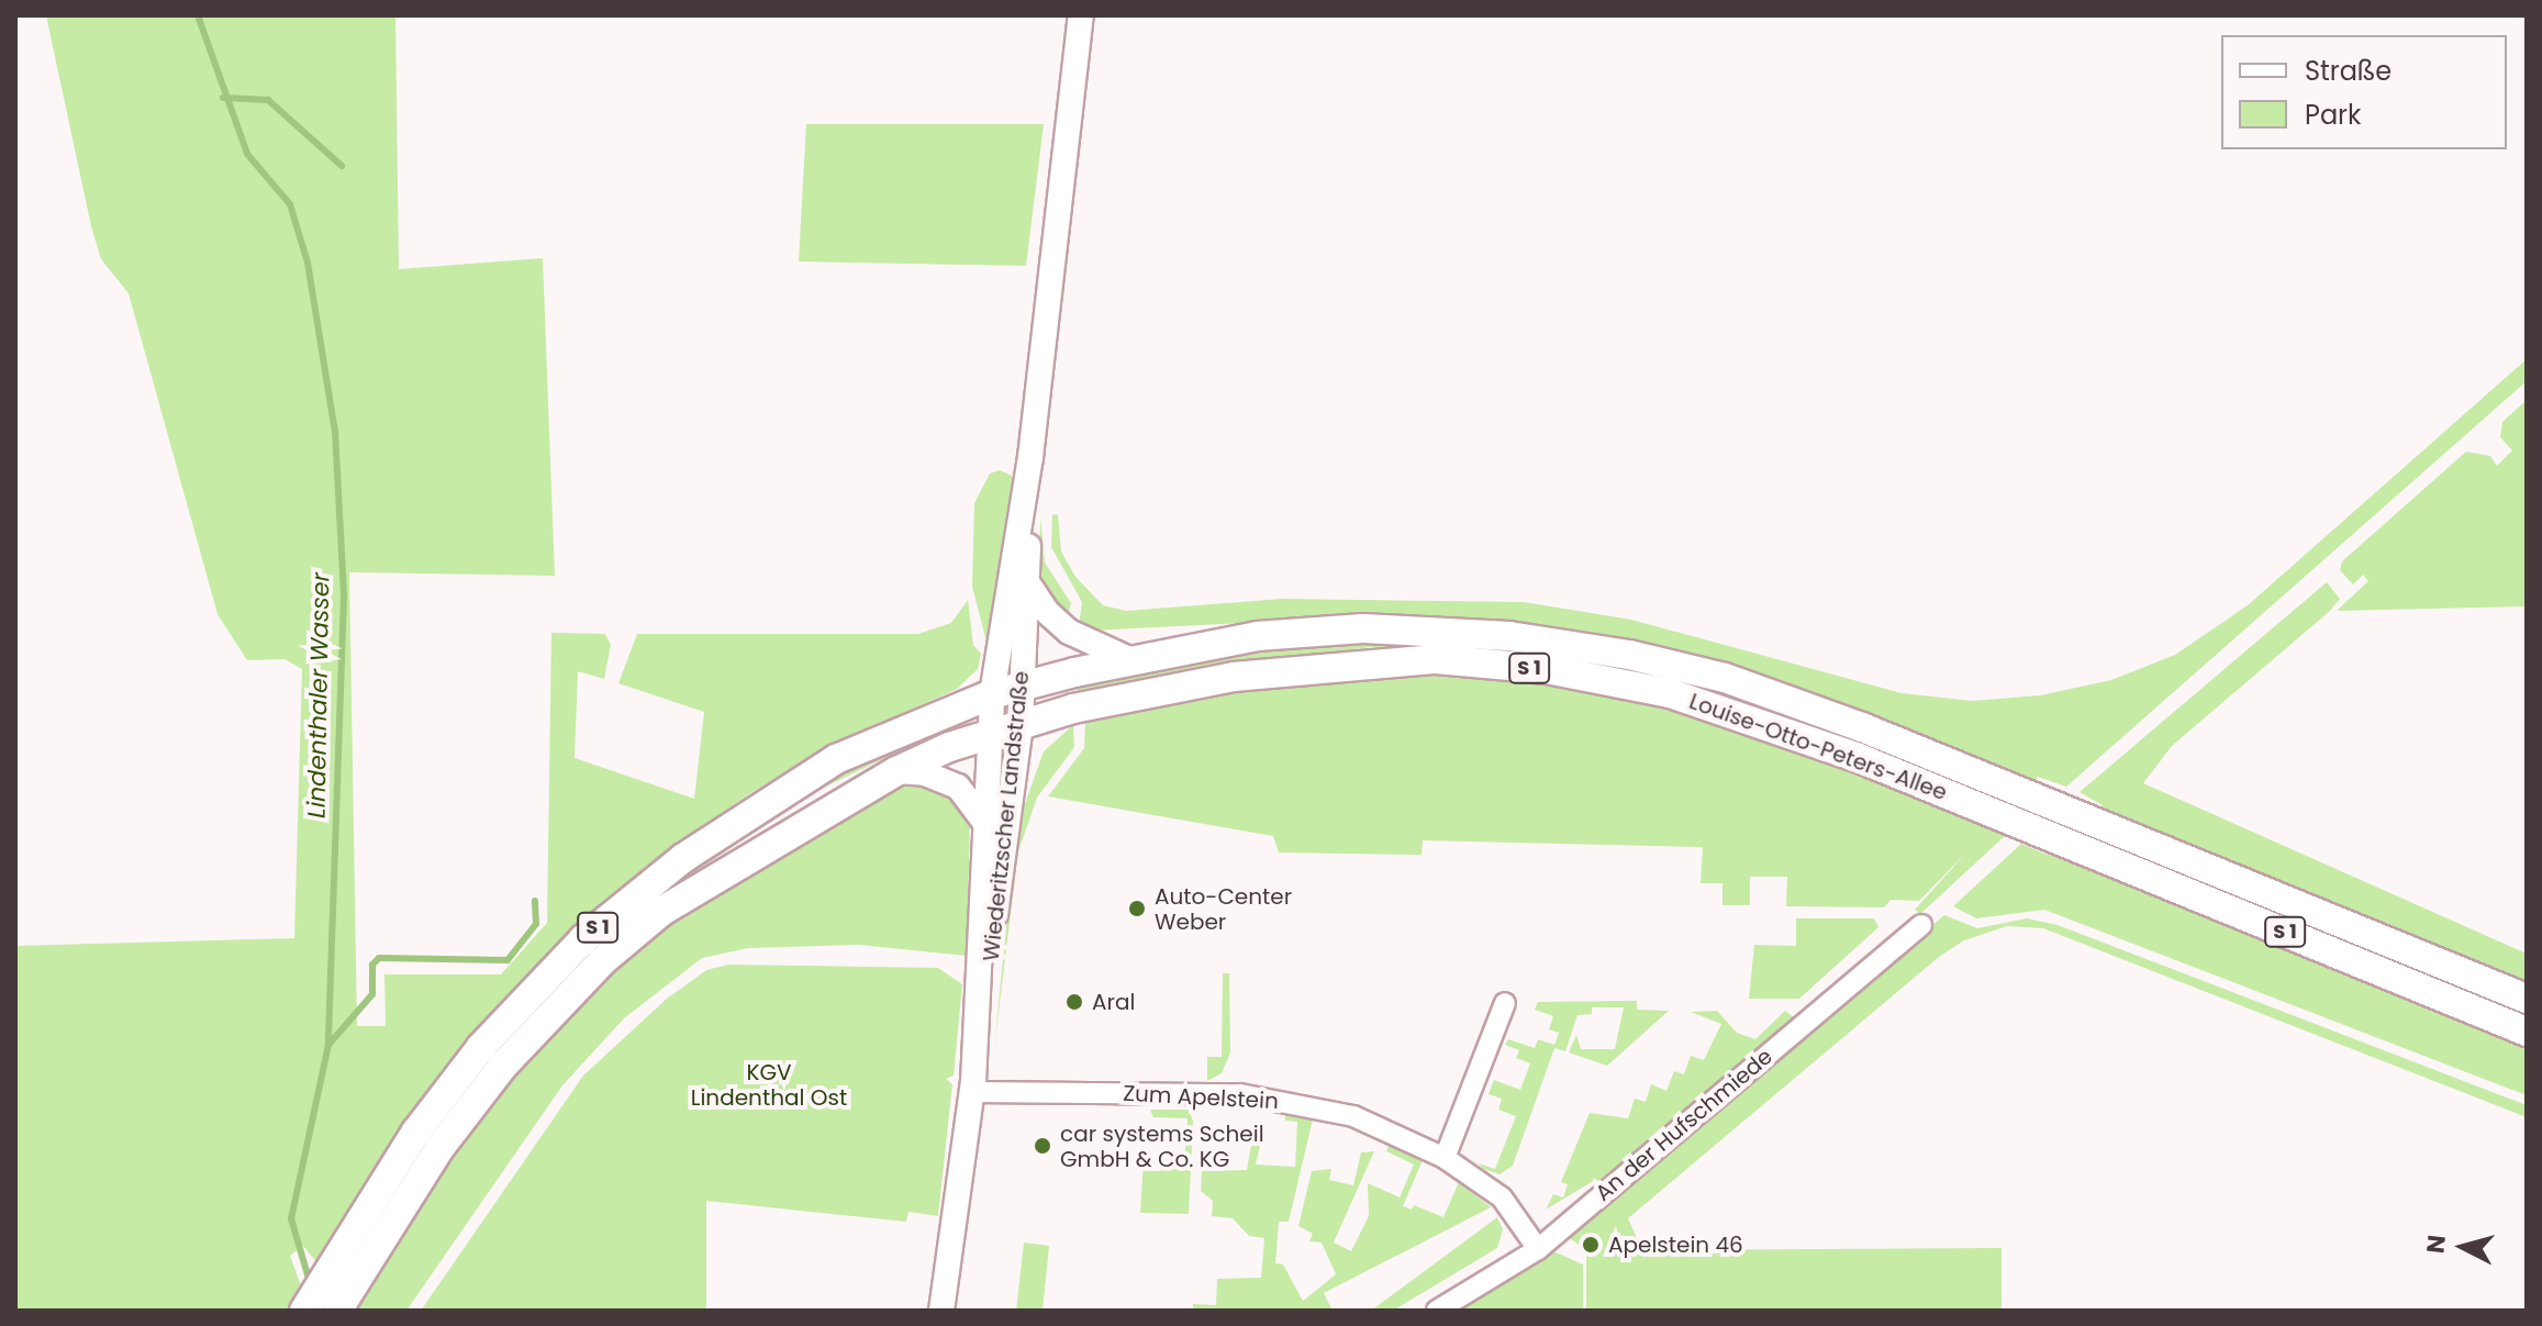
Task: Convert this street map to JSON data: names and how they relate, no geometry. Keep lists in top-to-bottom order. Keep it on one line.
{"streets":{"main road":["S 1","Louise-Otto-Peters-Allee"],"street":["Wiederitzscher Landstraße","Zum Apelstein","An der Hufschmiede"]},"crossings":[["S 1","Louise-Otto-Peters-Allee"],["S 1","Wiederitzscher Landstraße"],["Louise-Otto-Peters-Allee","Wiederitzscher Landstraße"],["Wiederitzscher Landstraße","Zum Apelstein"],["Zum Apelstein","An der Hufschmiede"]],"water":["Lindenthaler Wasser"],"parks":["KGV Lindenthal Ost"],"places":["Auto-Center Weber","Aral","car systems Scheil GmbH & Co. KG","Apelstein 46"],"legend":["Straße","Park"],"north":"left"}
